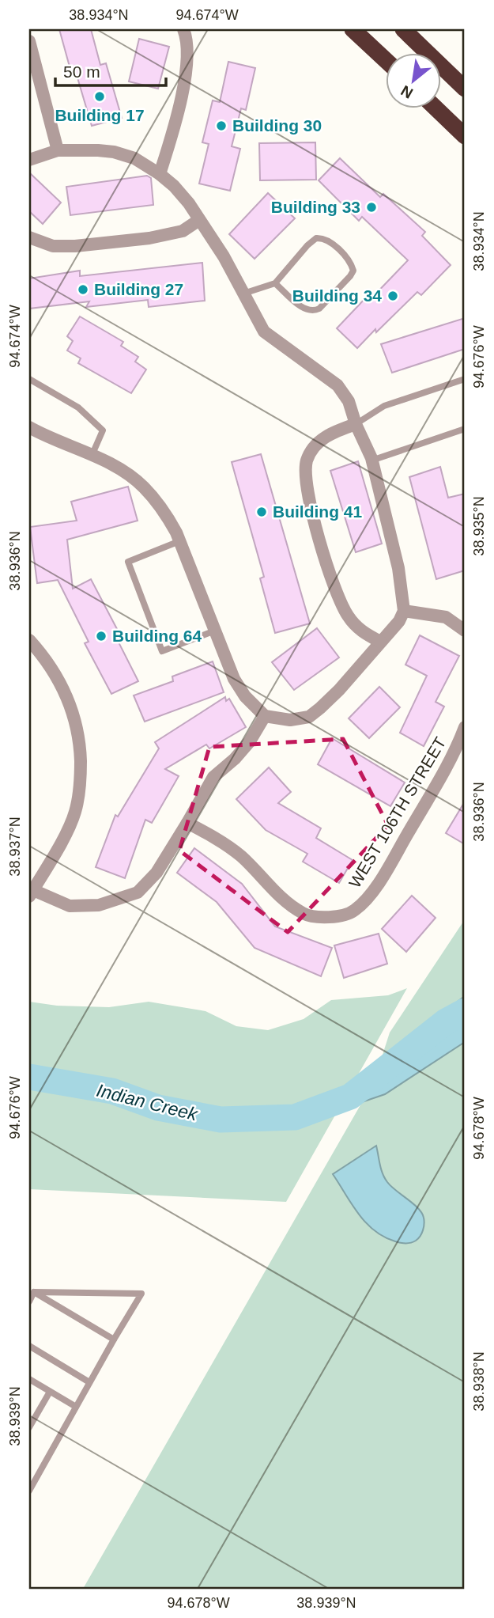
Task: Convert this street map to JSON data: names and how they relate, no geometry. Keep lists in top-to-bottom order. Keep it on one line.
{"streets":{"street":["WEST 106TH STREET"]},"water":["Indian Creek"],"places":["Building 17","Building 30","Building 33","Building 27","Building 34","Building 41","Building 64"],"scale_bar":"50 m","north":"bottom left","coordinates":["38.934°N","94.674°W","94.676°W","38.935°N","38.936°N","38.937°N","94.678°W","38.938°N","38.939°N"]}
